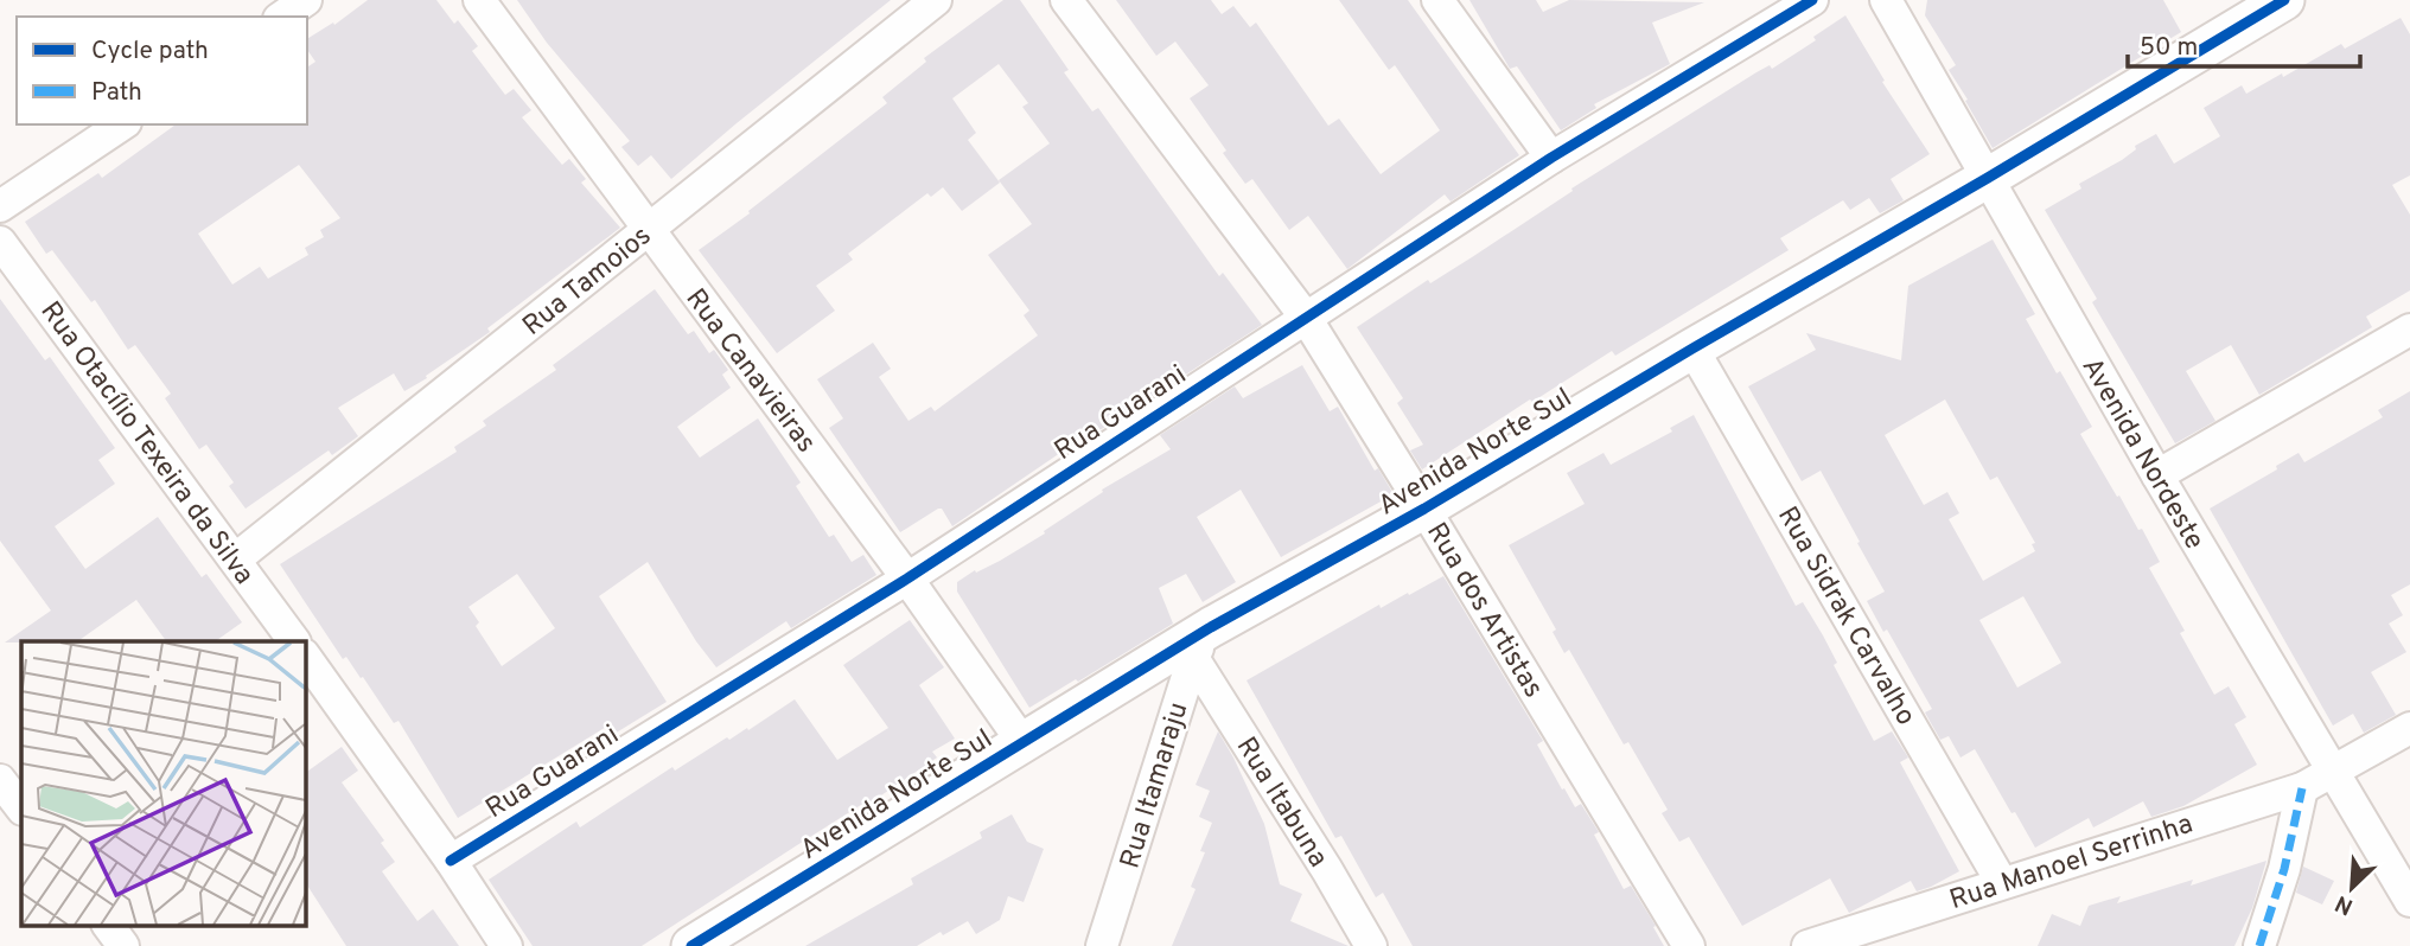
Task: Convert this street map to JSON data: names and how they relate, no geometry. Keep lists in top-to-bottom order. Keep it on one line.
{"streets":{"street":["Rua Tamoios","Rua Canavieiras","Rua Guarani","Rua Otacílio Texeira da Silva","Avenida Norte Sul","Avenida Nordeste","Rua dos Artistas","Rua Sidrak Carvalho","Rua Itamaraju","Rua Itabuna","Rua Manoel Serrinha"]},"crossings":[["Rua Tamoios","Rua Canavieiras"],["Rua Tamoios","Rua Otacílio Texeira da Silva"],["Rua Canavieiras","Rua Guarani"],["Rua Canavieiras","Avenida Norte Sul"],["Rua Guarani","Rua dos Artistas"],["Avenida Norte Sul","Avenida Nordeste"],["Avenida Norte Sul","Rua dos Artistas"],["Avenida Norte Sul","Rua Sidrak Carvalho"],["Avenida Norte Sul","Rua Itamaraju"],["Avenida Norte Sul","Rua Itabuna"],["Avenida Nordeste","Rua Manoel Serrinha"],["Rua Sidrak Carvalho","Rua Manoel Serrinha"],["Rua Itamaraju","Rua Itabuna"]],"legend":["Cycle path","Path"],"scale_bar":"50 m","north":"bottom left"}
